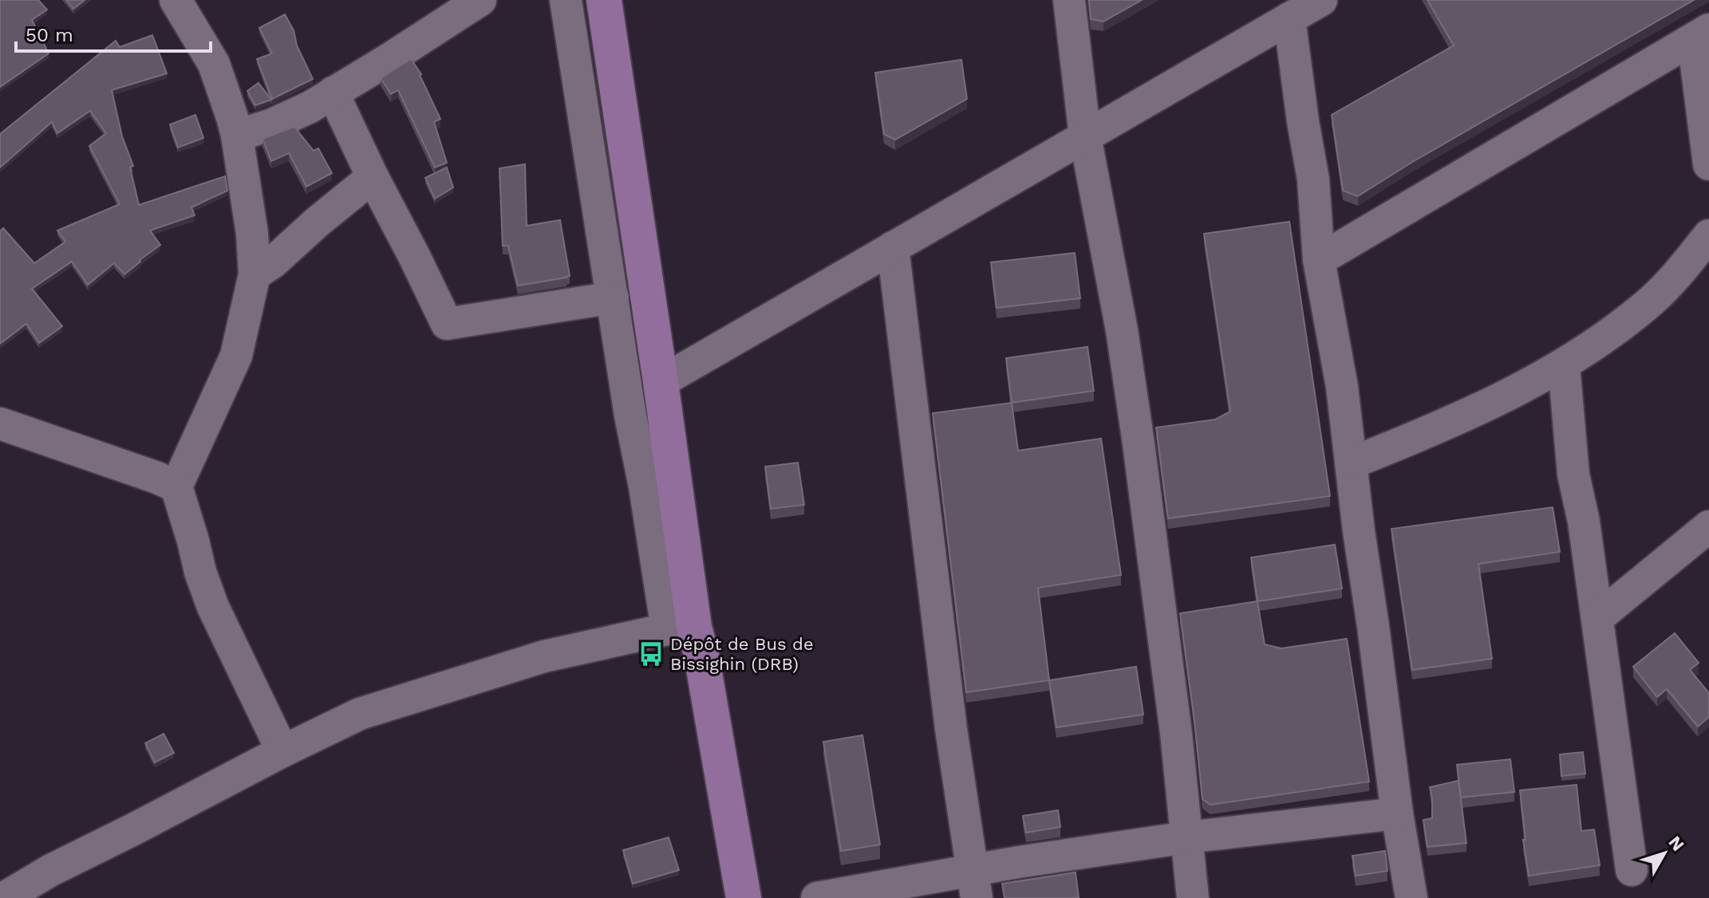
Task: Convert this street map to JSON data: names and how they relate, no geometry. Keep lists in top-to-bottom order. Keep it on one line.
{"places":{"bus stop":["Dépôt de Bus de Bissighin (DRB)"]},"scale_bar":"50 m","north":"top right"}
